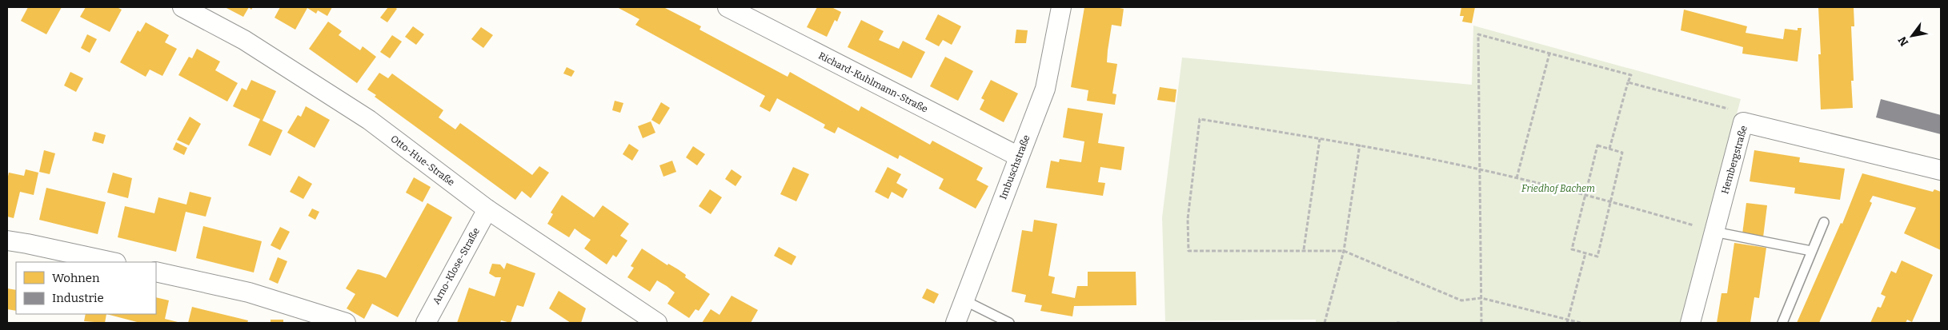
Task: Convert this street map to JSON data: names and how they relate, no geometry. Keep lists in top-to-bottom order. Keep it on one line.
{"streets":{"street":["Richard-Kuhlmann-Straße","Hembergstraße","Otto-Hue-Straße","Imbuschstraße","Arno-Klose-Straße"]},"crossings":[["Richard-Kuhlmann-Straße","Imbuschstraße"],["Otto-Hue-Straße","Arno-Klose-Straße"]],"parks":["Friedhof Bachem"],"legend":["Wohnen","Industrie"],"north":"bottom left"}
